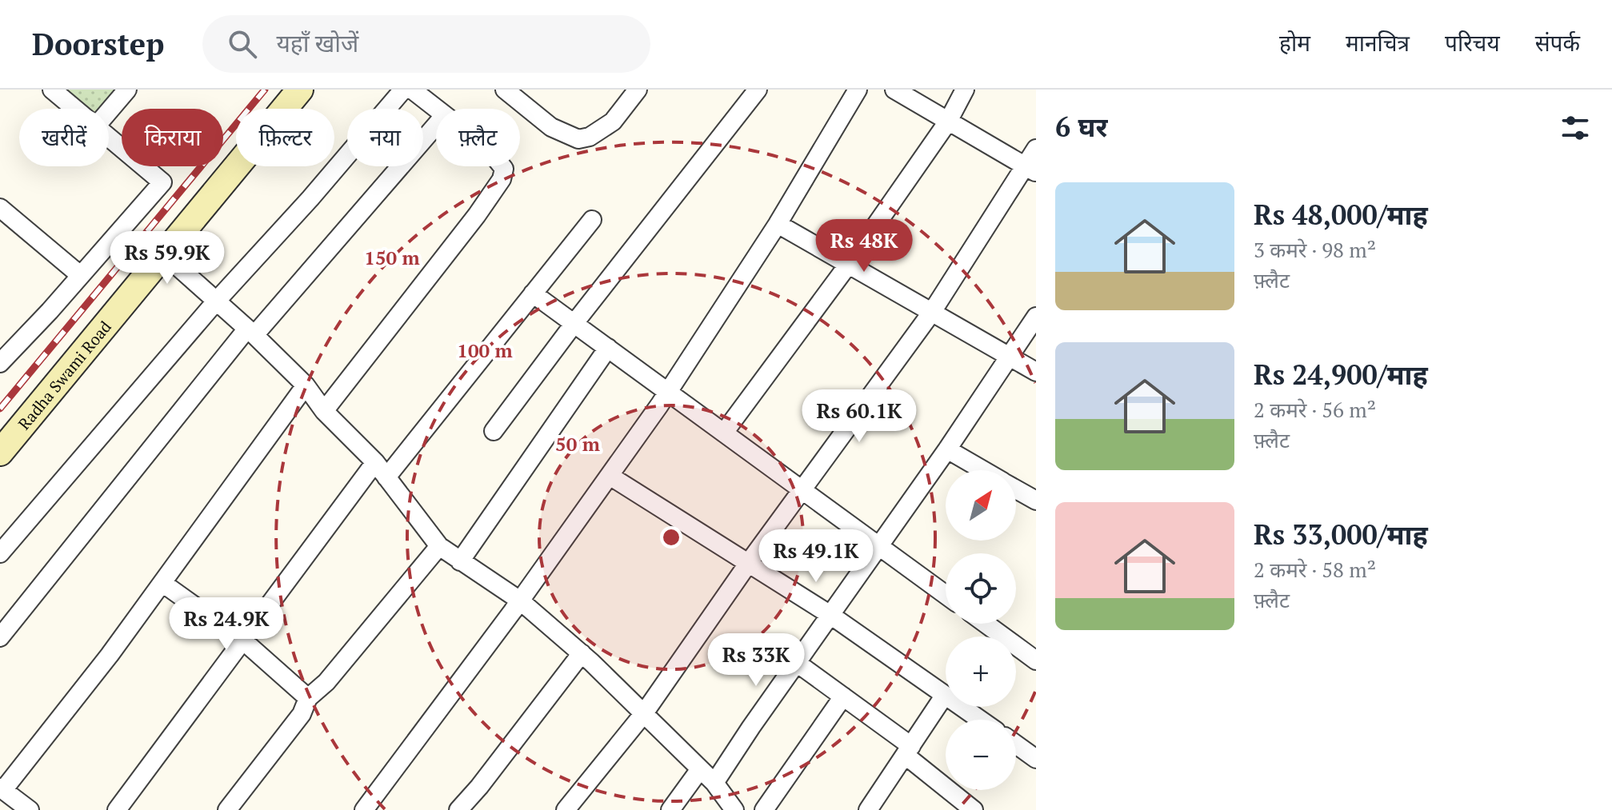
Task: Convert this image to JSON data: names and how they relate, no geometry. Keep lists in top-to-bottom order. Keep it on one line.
{"streets":{"street":["Radha Swami Road"]},"north":"top right","page":{"header":"Doorstep","search":"यहाँ खोजें","nav":["होम","मानचित्र","परिचय","संपर्क"],"heading":"6 घर","chip":["खरीदें","किराया","फ़िल्टर","नया","फ़्लैट"],"list":[{"name":"Rs 48,000/माह","note":"3 कमरे · 98 m² · फ़्लैट"},{"name":"Rs 24,900/माह","note":"2 कमरे · 56 m² · फ़्लैट"},{"name":"Rs 33,000/माह","note":"2 कमरे · 58 m² · फ़्लैट"}],"price":["Rs 48K","Rs 59.9K","Rs 60.1K","Rs 49.1K","Rs 24.9K","Rs 33K"],"map_buttons":["+","−"]},"rings":["150 m","100 m","50 m"]}
